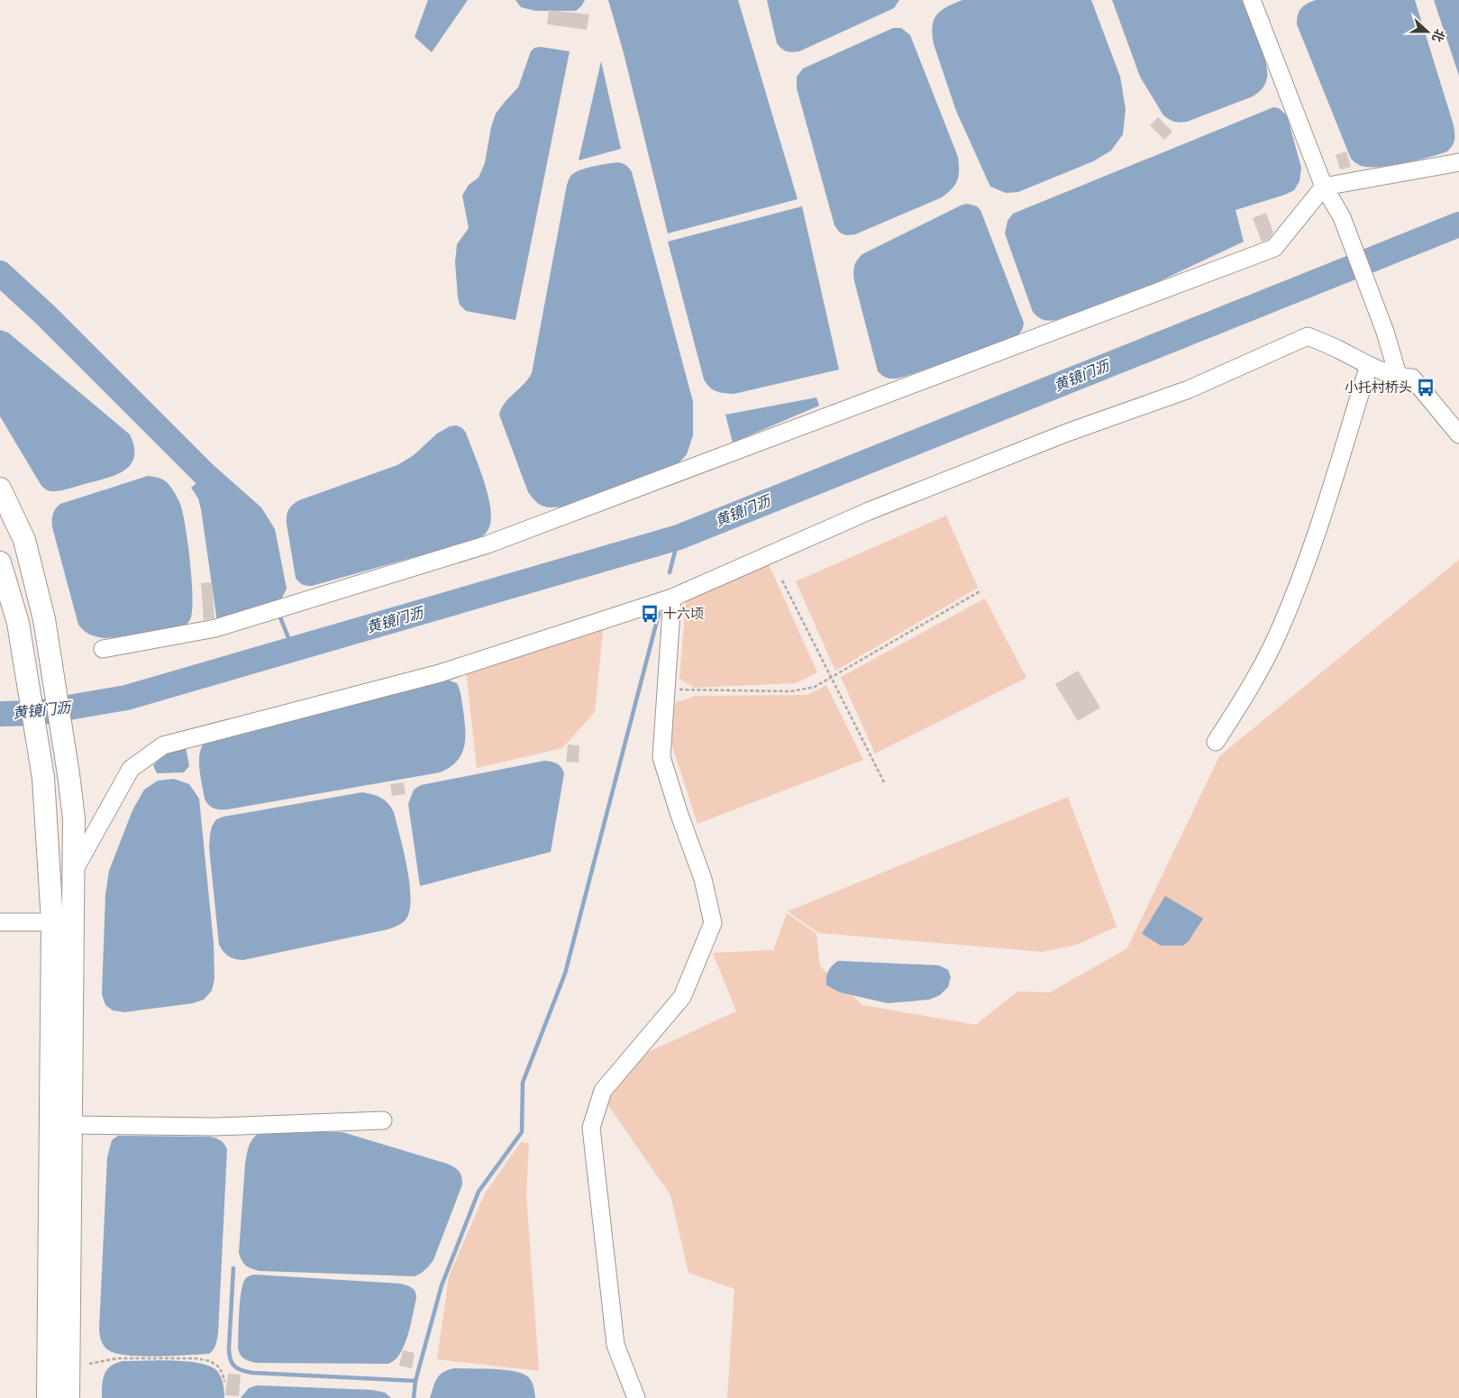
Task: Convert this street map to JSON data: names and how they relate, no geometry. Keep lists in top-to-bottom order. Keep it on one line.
{"water":["黄镜门沥"],"places":{"bus stop":["小托村桥头","十六顷"]},"north":"right"}
